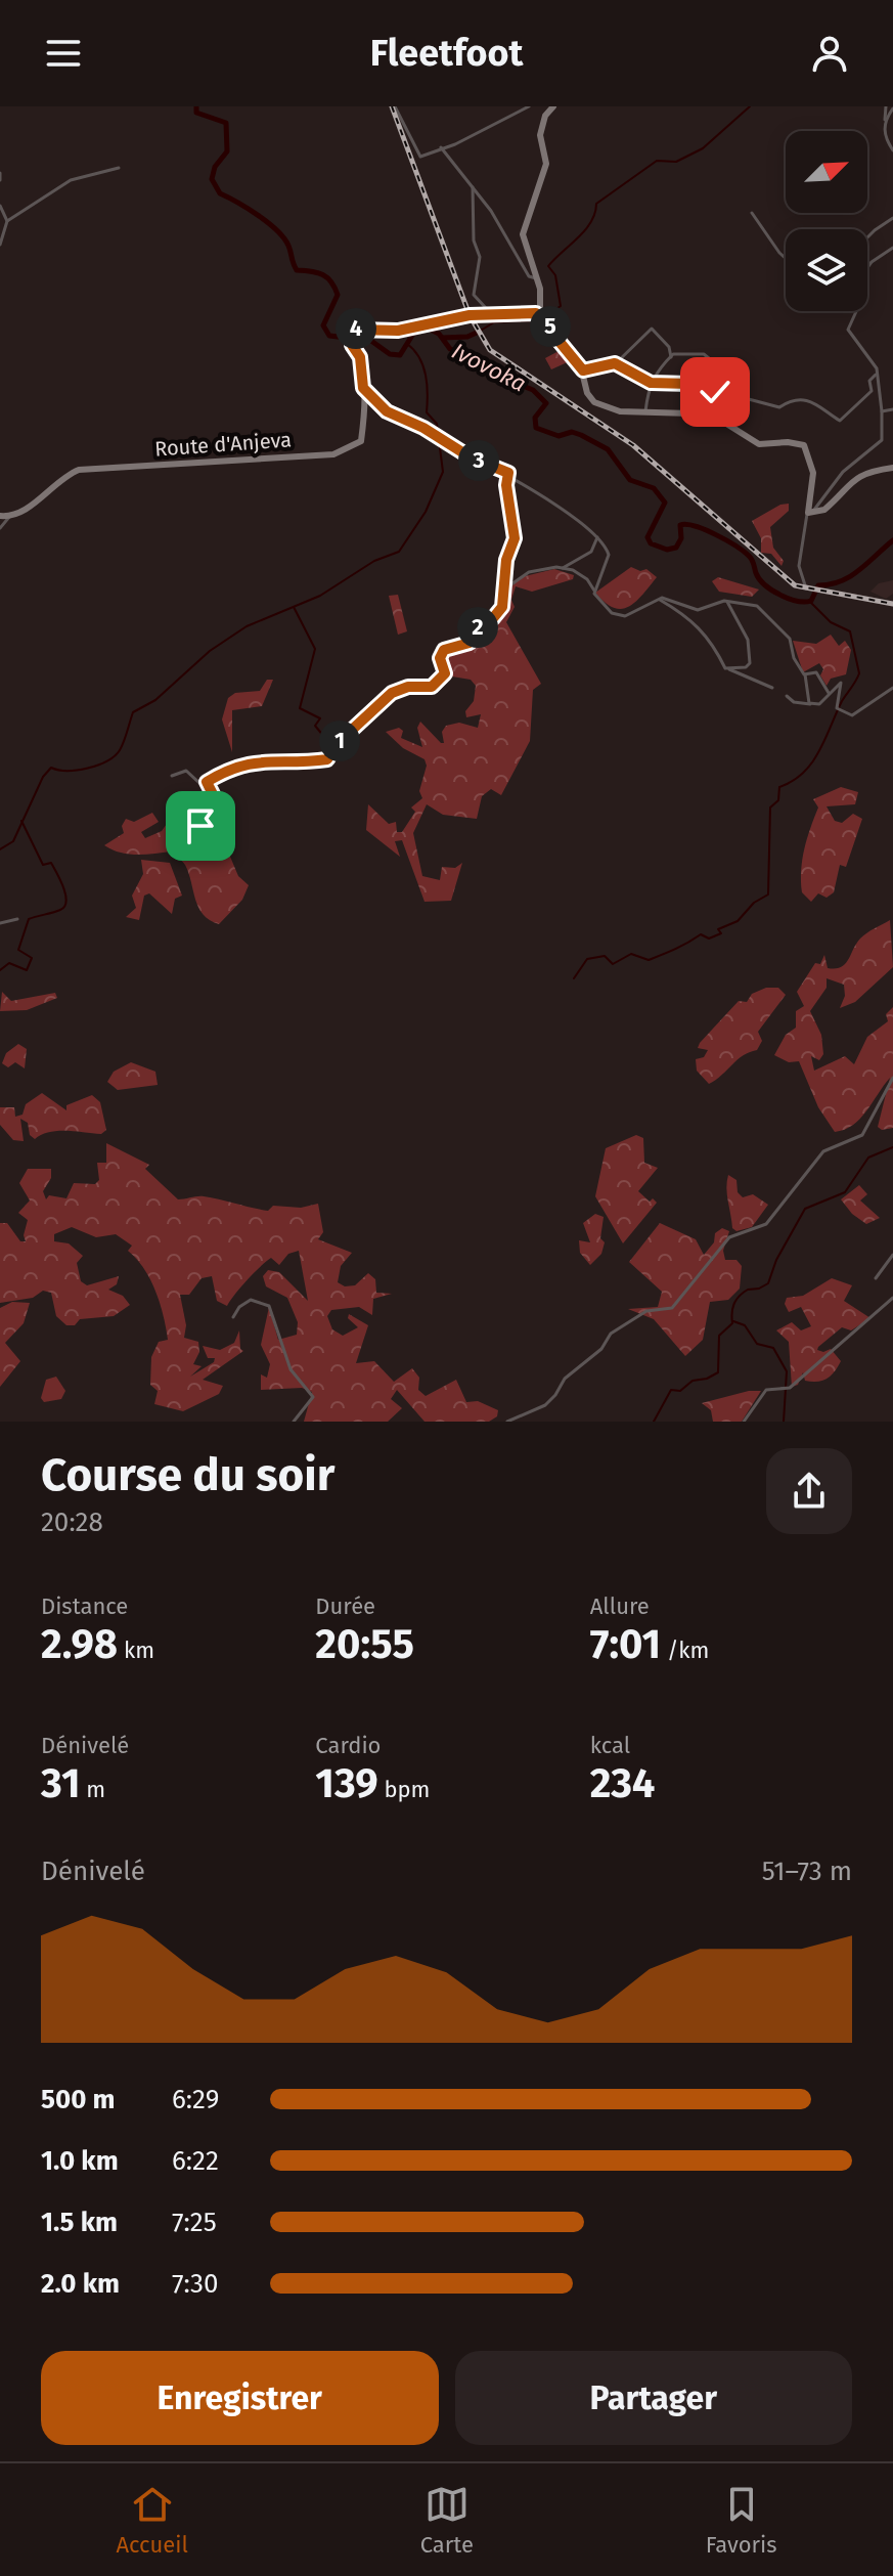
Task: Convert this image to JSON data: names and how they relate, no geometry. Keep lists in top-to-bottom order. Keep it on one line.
{"streets":{"street":["Route d'Anjeva"]},"water":["Ivovoka"],"north":"top right","page":{"header":"Fleetfoot","pins":["5","4","3","2","1"],"heading":["Course du soir","20:28"],"stats":[["Distance","2.98 km"],["Durée","20:55"],["Allure","7:01 /km"],["Dénivelé","31 m"],["Cardio","139 bpm"],["kcal","234"]],"chart":["Dénivelé","51–73 m"],"list":[{"name":"500 m","note":"6:29"},{"name":"1.0 km","note":"6:22"},{"name":"1.5 km","note":"7:25"},{"name":"2.0 km","note":"7:30"}],"buttons":["Enregistrer","Partager"],"tabs":["Accueil","Carte","Favoris"]}}
